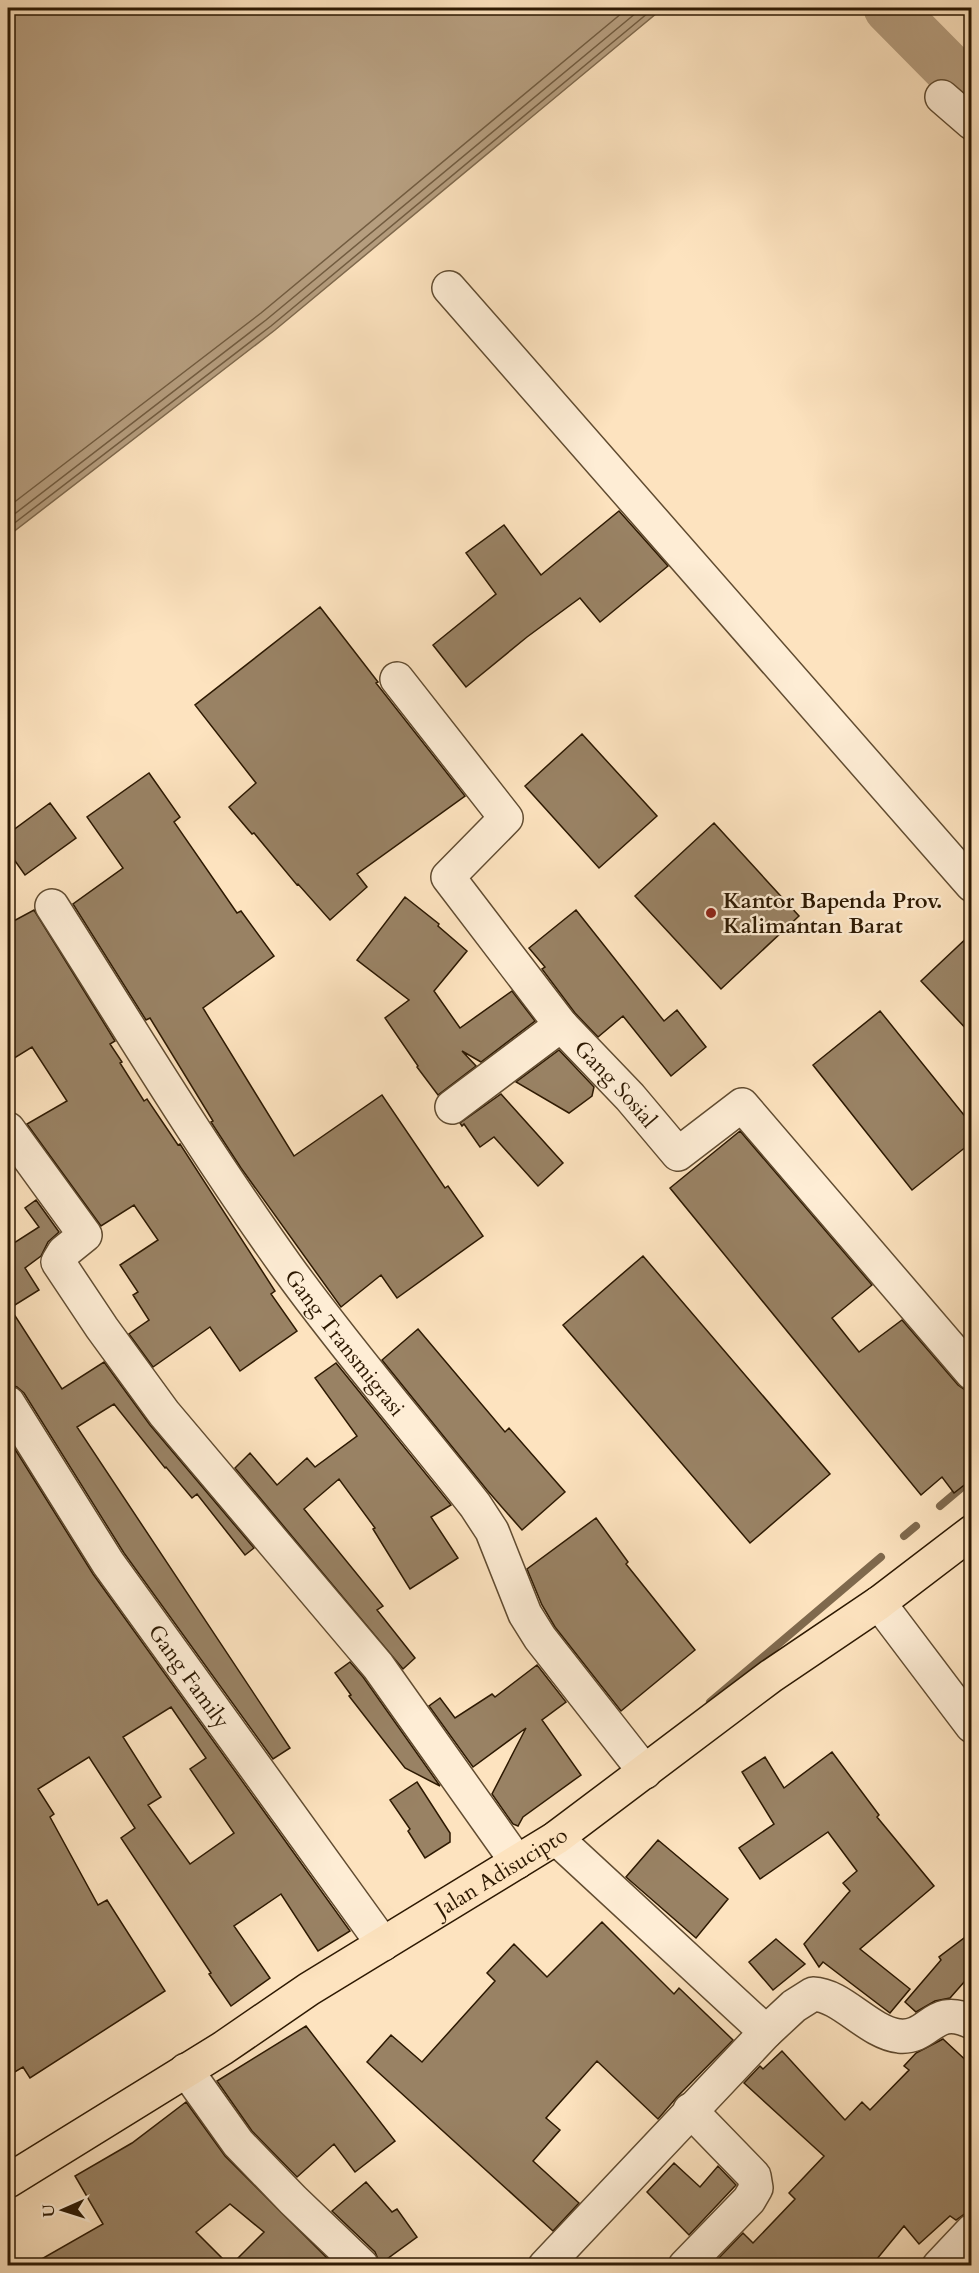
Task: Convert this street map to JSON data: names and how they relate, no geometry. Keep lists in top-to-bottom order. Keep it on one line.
{"streets":{"main road":["Jalan Adisucipto"],"street":["Gang Sosial","Gang Transmigrasi","Gang Family"]},"crossings":[["Gang Transmigrasi","Jalan Adisucipto"],["Gang Family","Jalan Adisucipto"]],"places":["Kantor Bapenda Prov. Kalimantan Barat"],"north":"left"}
